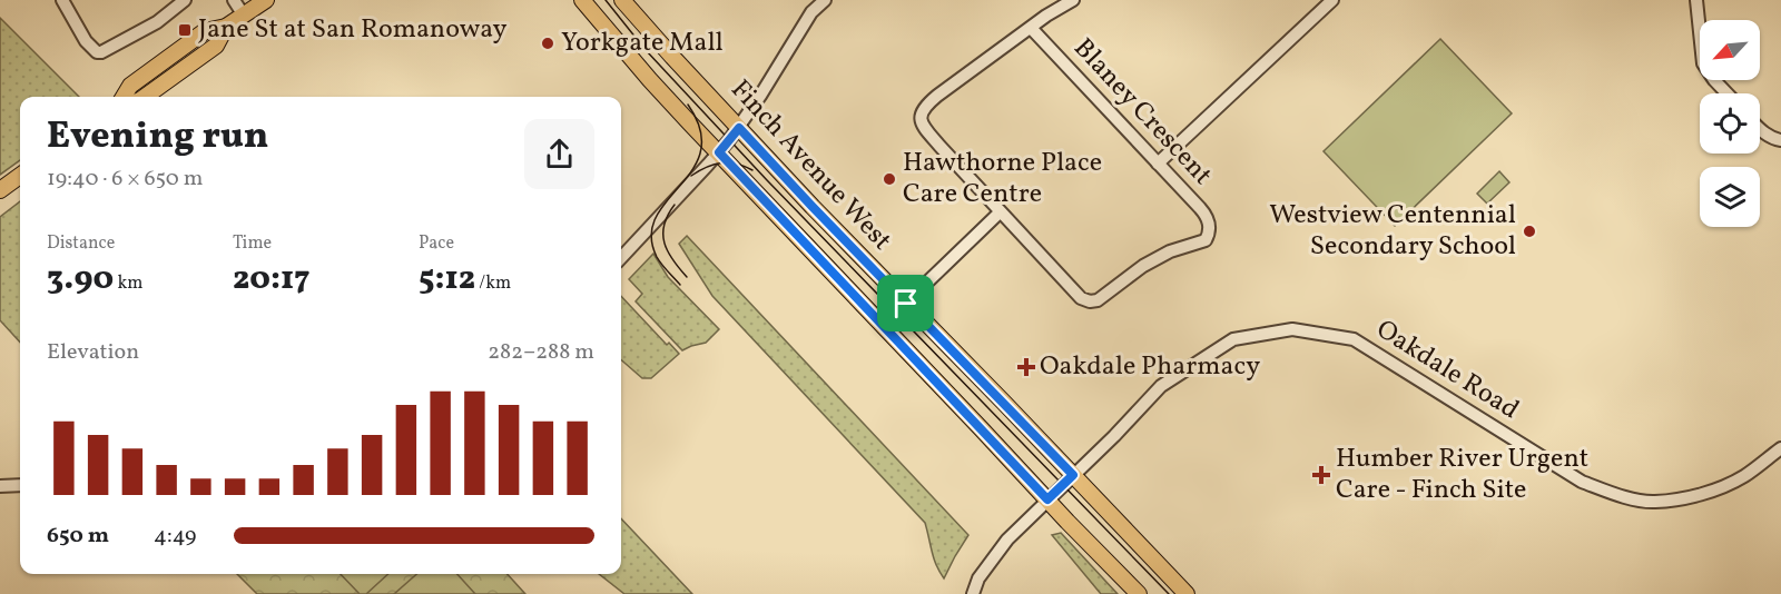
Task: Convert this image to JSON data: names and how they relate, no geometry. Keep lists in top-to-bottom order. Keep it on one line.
{"streets":{"main road":["Finch Avenue West"],"street":["Blaney Crescent","Oakdale Road"]},"crossings":[["Finch Avenue West","Oakdale Road"]],"places":{"transit":["Jane St at San Romanoway"],"other":["Yorkgate Mall","Hawthorne Place Care Centre","Westview Centennial Secondary School"],"health":["Oakdale Pharmacy","Humber River Urgent Care - Finch Site"]},"north":"bottom left","page":{"heading":["Evening run","19:40 · 6 × 650 m"],"stats":[["Distance","3.90 km"],["Time","20:17"],["Pace","5:12 /km"]],"chart":["Elevation","282–288 m"],"list":[{"name":"650 m","note":"4:49"}]}}
